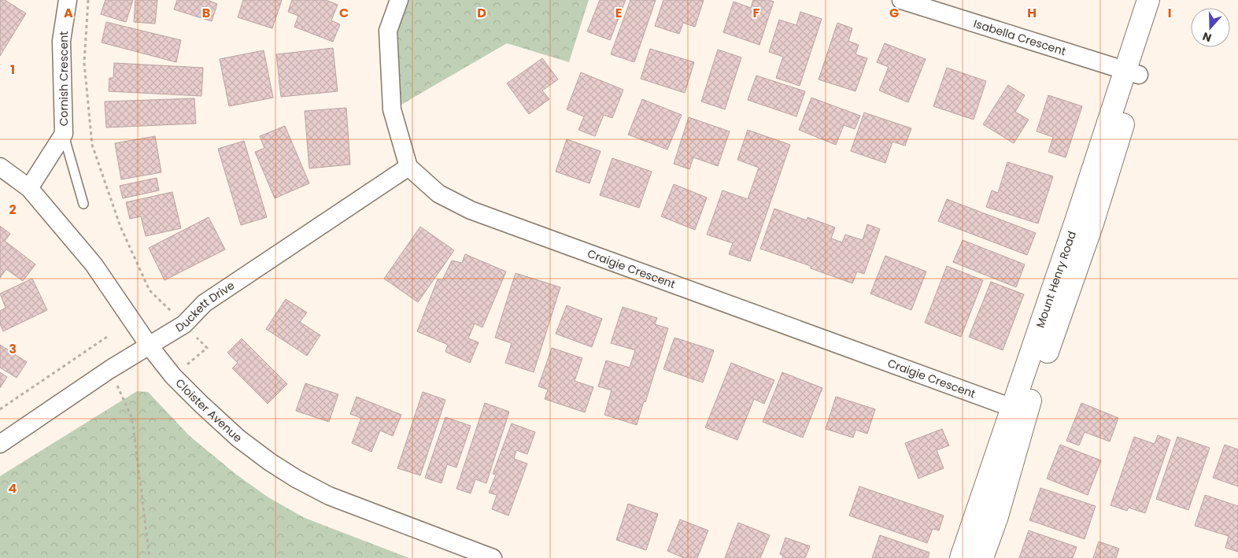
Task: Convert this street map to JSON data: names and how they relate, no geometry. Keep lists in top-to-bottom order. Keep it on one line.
{"streets":{"street":["Isabella Crescent","Cornish Crescent","Craigie Crescent","Mount Henry Road","Duckett Drive","Cloister Avenue"]},"crossings":[["Isabella Crescent","Mount Henry Road"],["Cornish Crescent","Cloister Avenue"],["Craigie Crescent","Mount Henry Road"],["Craigie Crescent","Duckett Drive"],["Duckett Drive","Cloister Avenue"]],"north":"bottom","grid":{"columns":["A","B","C","D","E","F","G","H","I"],"rows":["1","2","3","4"]}}
